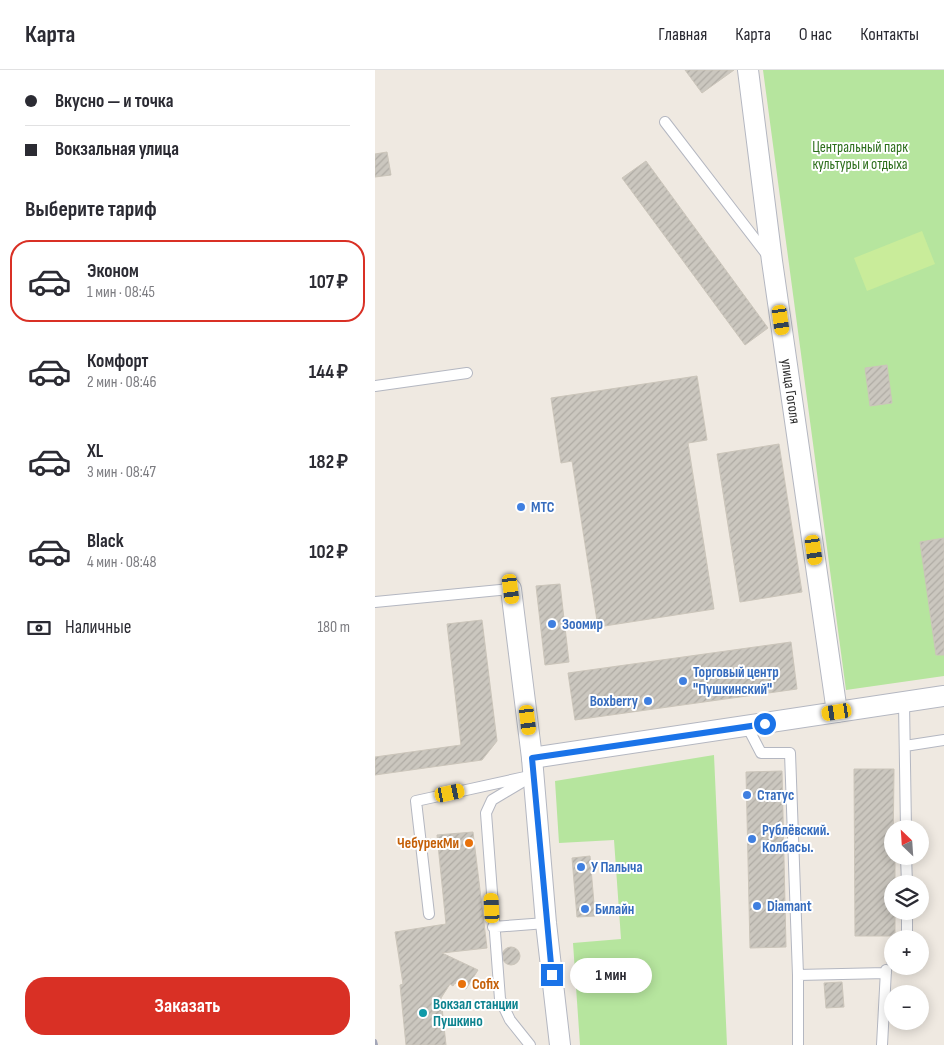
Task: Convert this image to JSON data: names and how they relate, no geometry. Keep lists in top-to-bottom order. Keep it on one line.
{"streets":{"street":["улица Гоголя"]},"parks":["Центральный парк культуры и отдыха"],"places":["МТС","Зоомир","Торговый центр \"Пушкинский\"","Boxberry","Статус","Рублёвский. Колбасы.","ЧебурекМи","У Палыча","Diamant","Билайн","Cofix","Вокзал станции Пушкино"],"north":"top left","page":{"header":"Карта","nav":["Главная","Карта","О нас","Контакты"],"banner":["Вкусно — и точка","Вокзальная улица"],"heading":"Выберите тариф","list":[{"name":"Эконом","note":"1 мин · 08:45","value":"107 ₽"},{"name":"Комфорт","note":"2 мин · 08:46","value":"144 ₽"},{"name":"XL","note":"3 мин · 08:47","value":"182 ₽"},{"name":"Black","note":"4 мин · 08:48","value":"102 ₽"}],"pay":["Наличные","180 m"],"map_buttons":["+","−"],"bubble":"1 мин","buttons":"Заказать"}}
